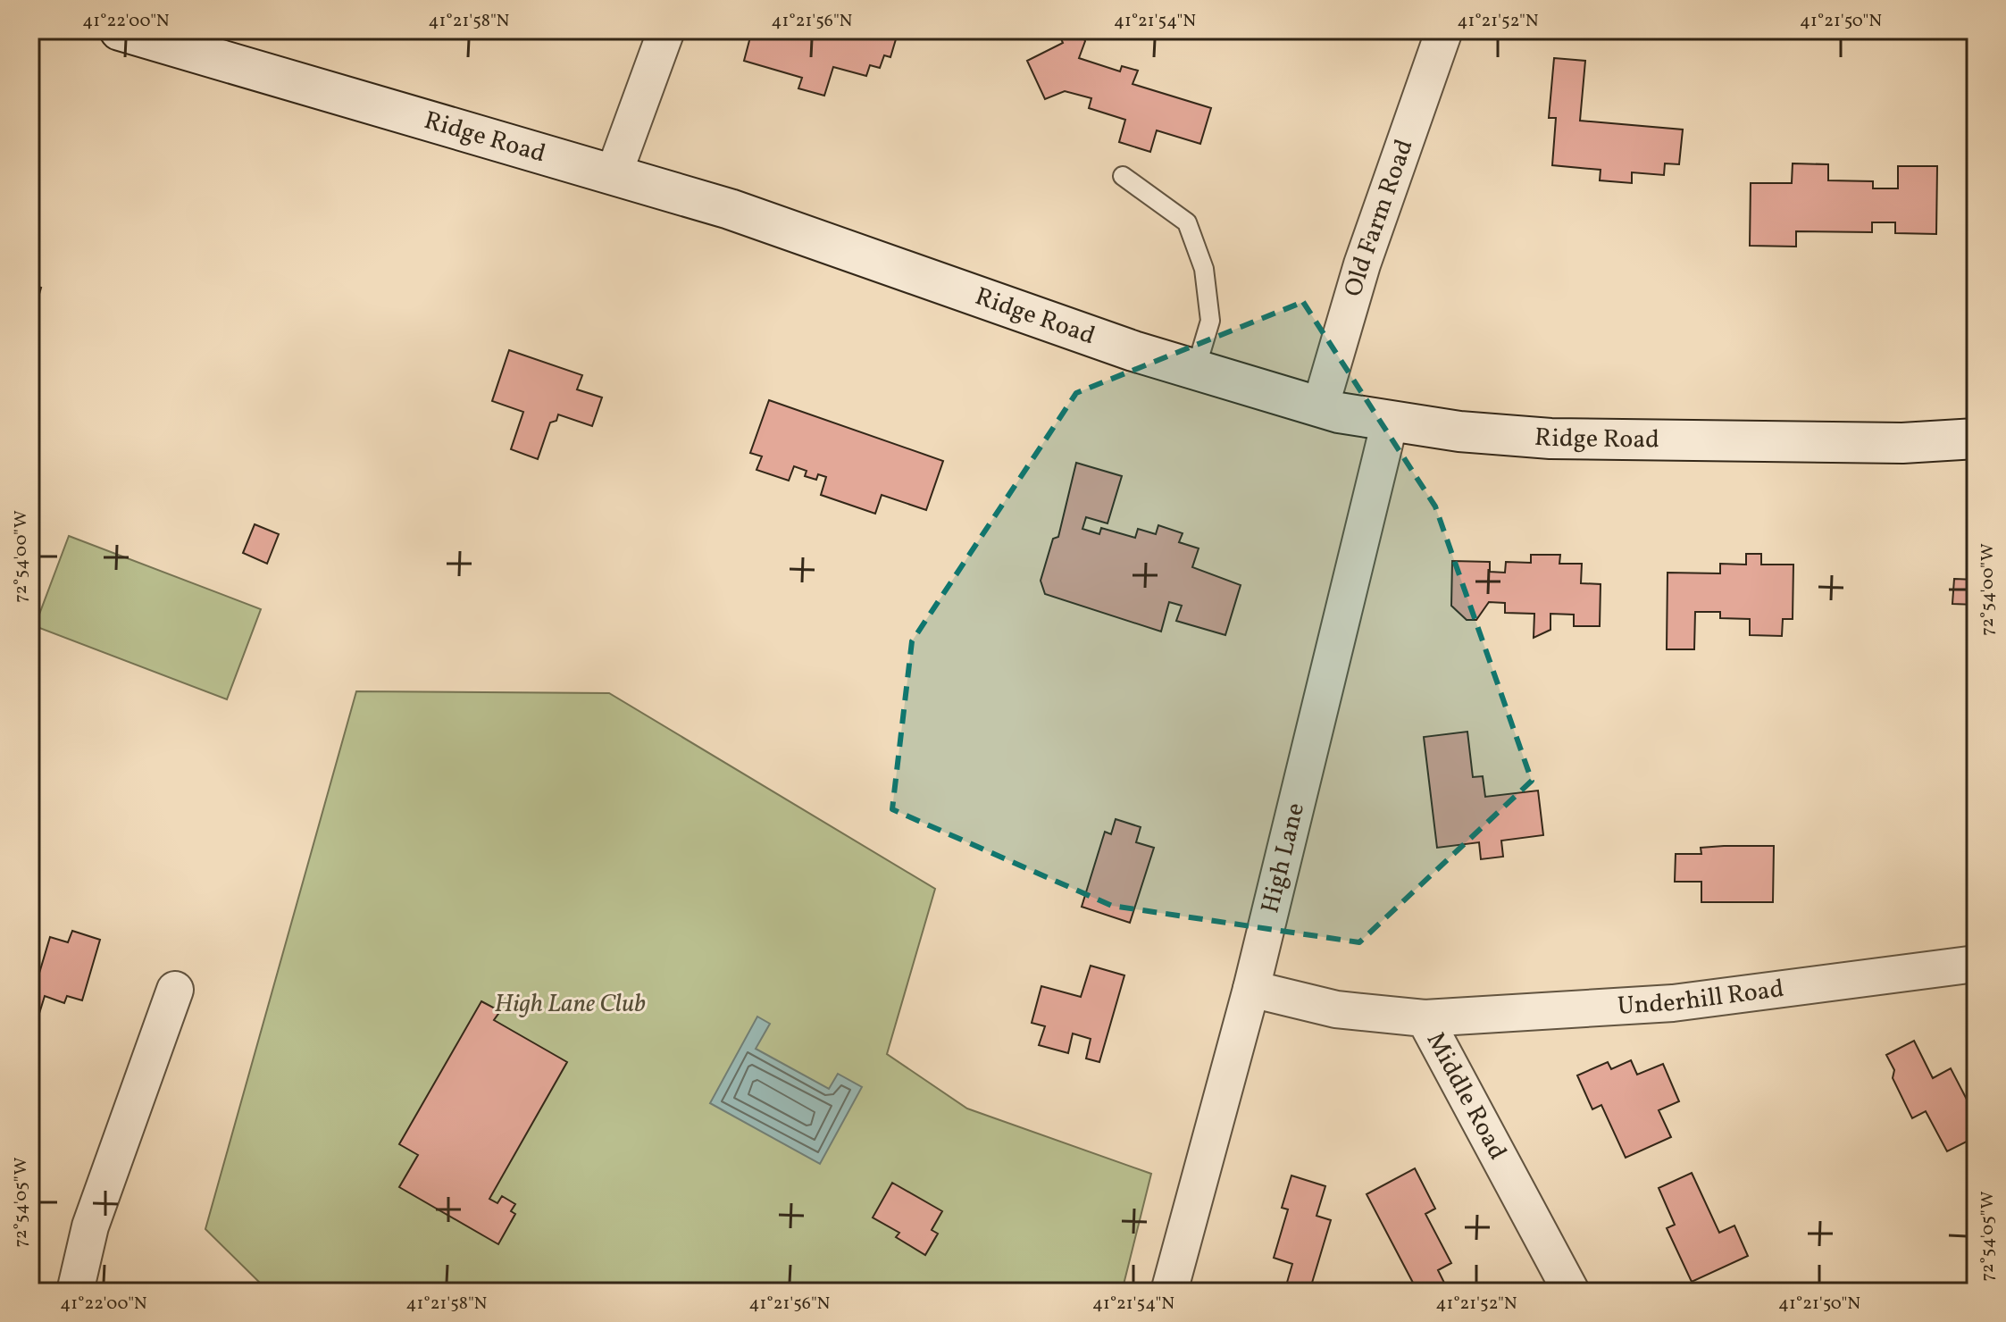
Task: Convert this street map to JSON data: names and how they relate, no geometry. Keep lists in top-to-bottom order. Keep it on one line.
{"streets":{"main road":["Ridge Road"],"street":["Old Farm Road","High Lane","Underhill Road","Middle Road"]},"crossings":[["Ridge Road","Old Farm Road"],["Ridge Road","High Lane"],["High Lane","Middle Road"],["Underhill Road","Middle Road"]],"parks":["High Lane Club"],"coordinates":["41°22'00\"N","41°21'58\"N","41°21'56\"N","41°21'54\"N","41°21'52\"N","41°21'50\"N","72°54'00\"W","72°54'05\"W"]}
